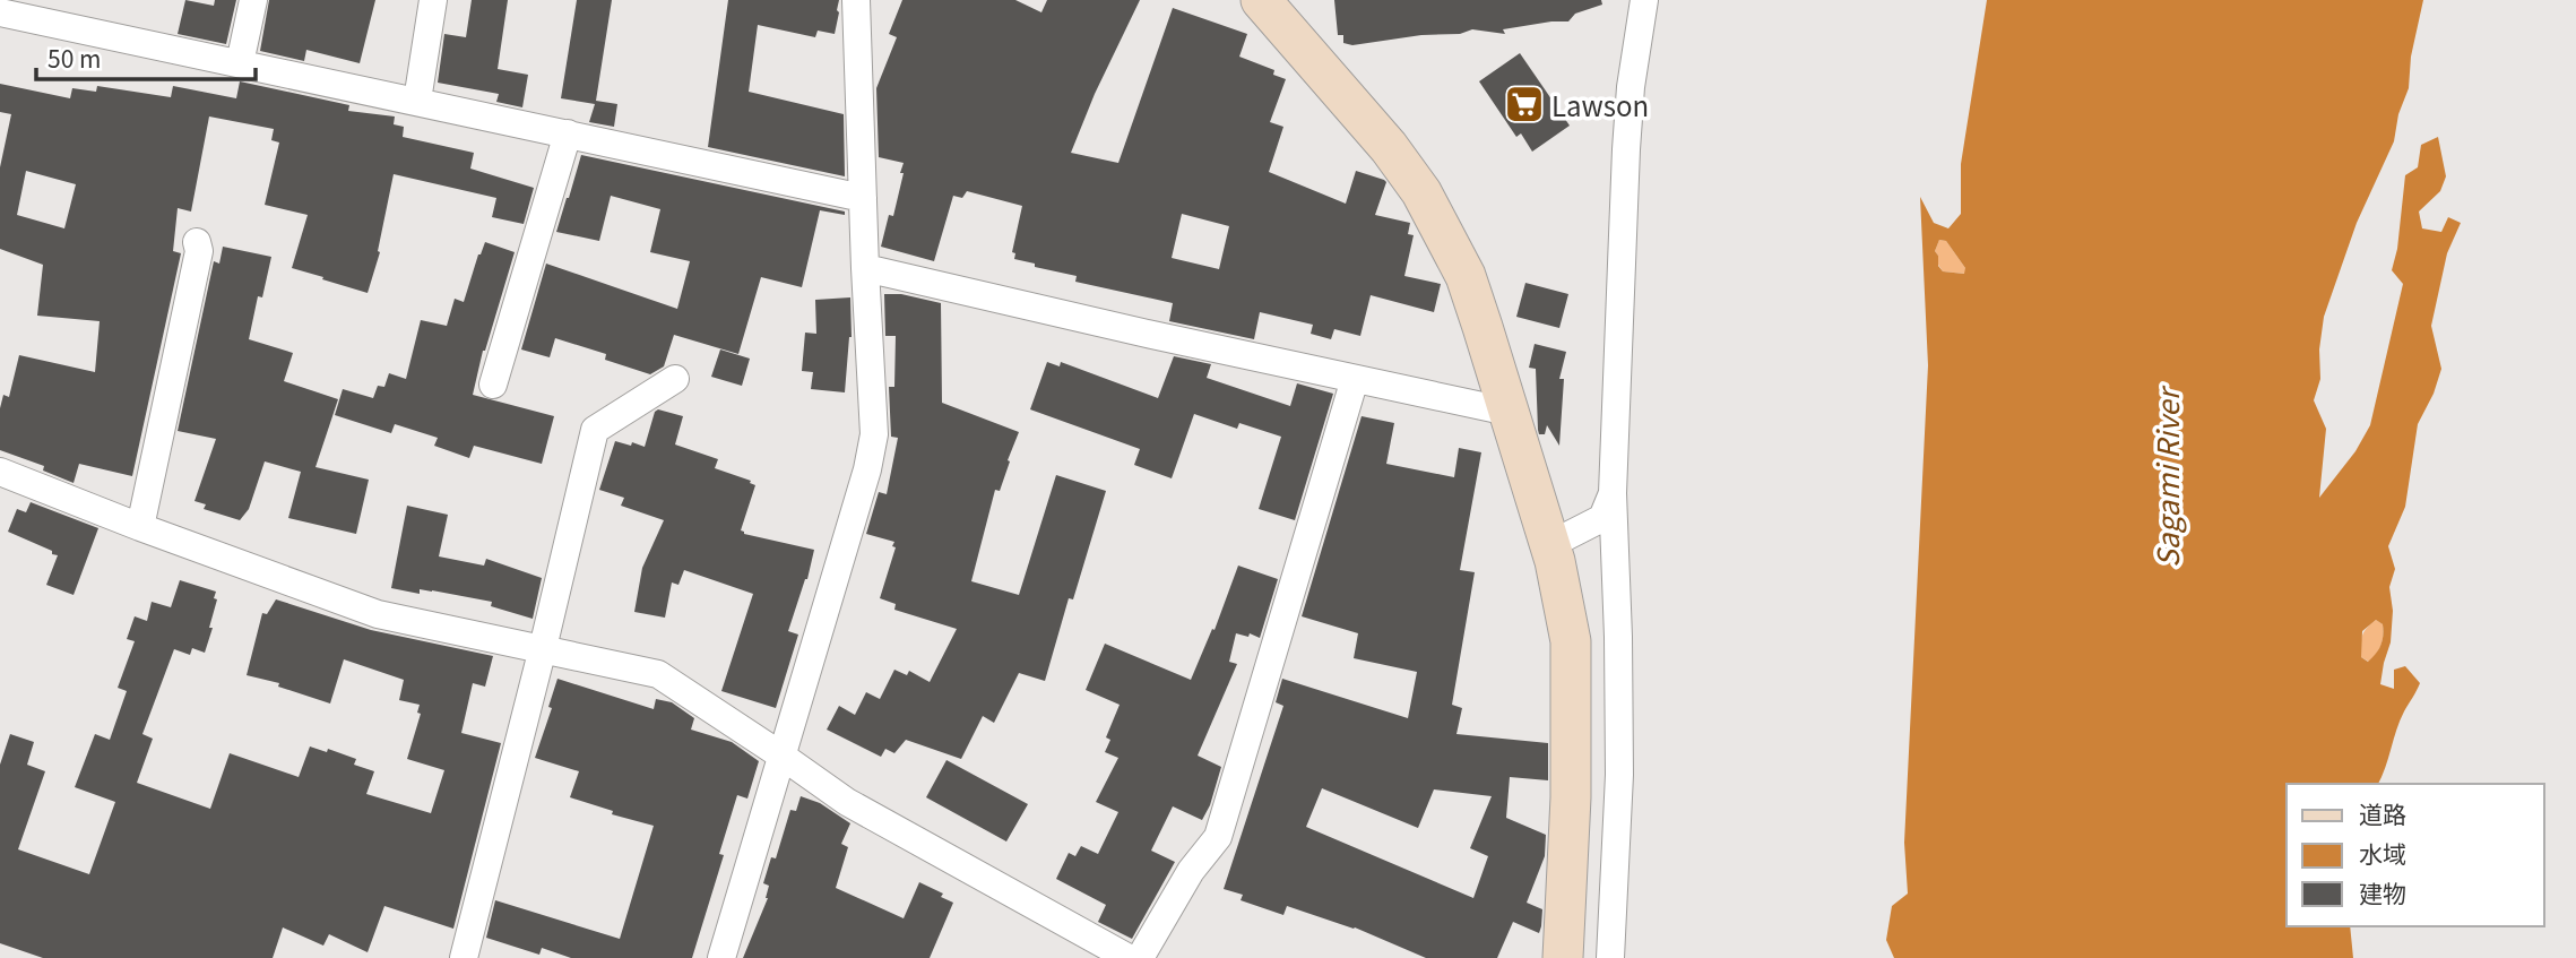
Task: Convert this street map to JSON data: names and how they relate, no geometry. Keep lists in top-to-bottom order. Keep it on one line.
{"water":["Sagami River"],"places":{"supermarket":["Lawson"]},"legend":["道路","水域","建物"],"scale_bar":"50 m"}
